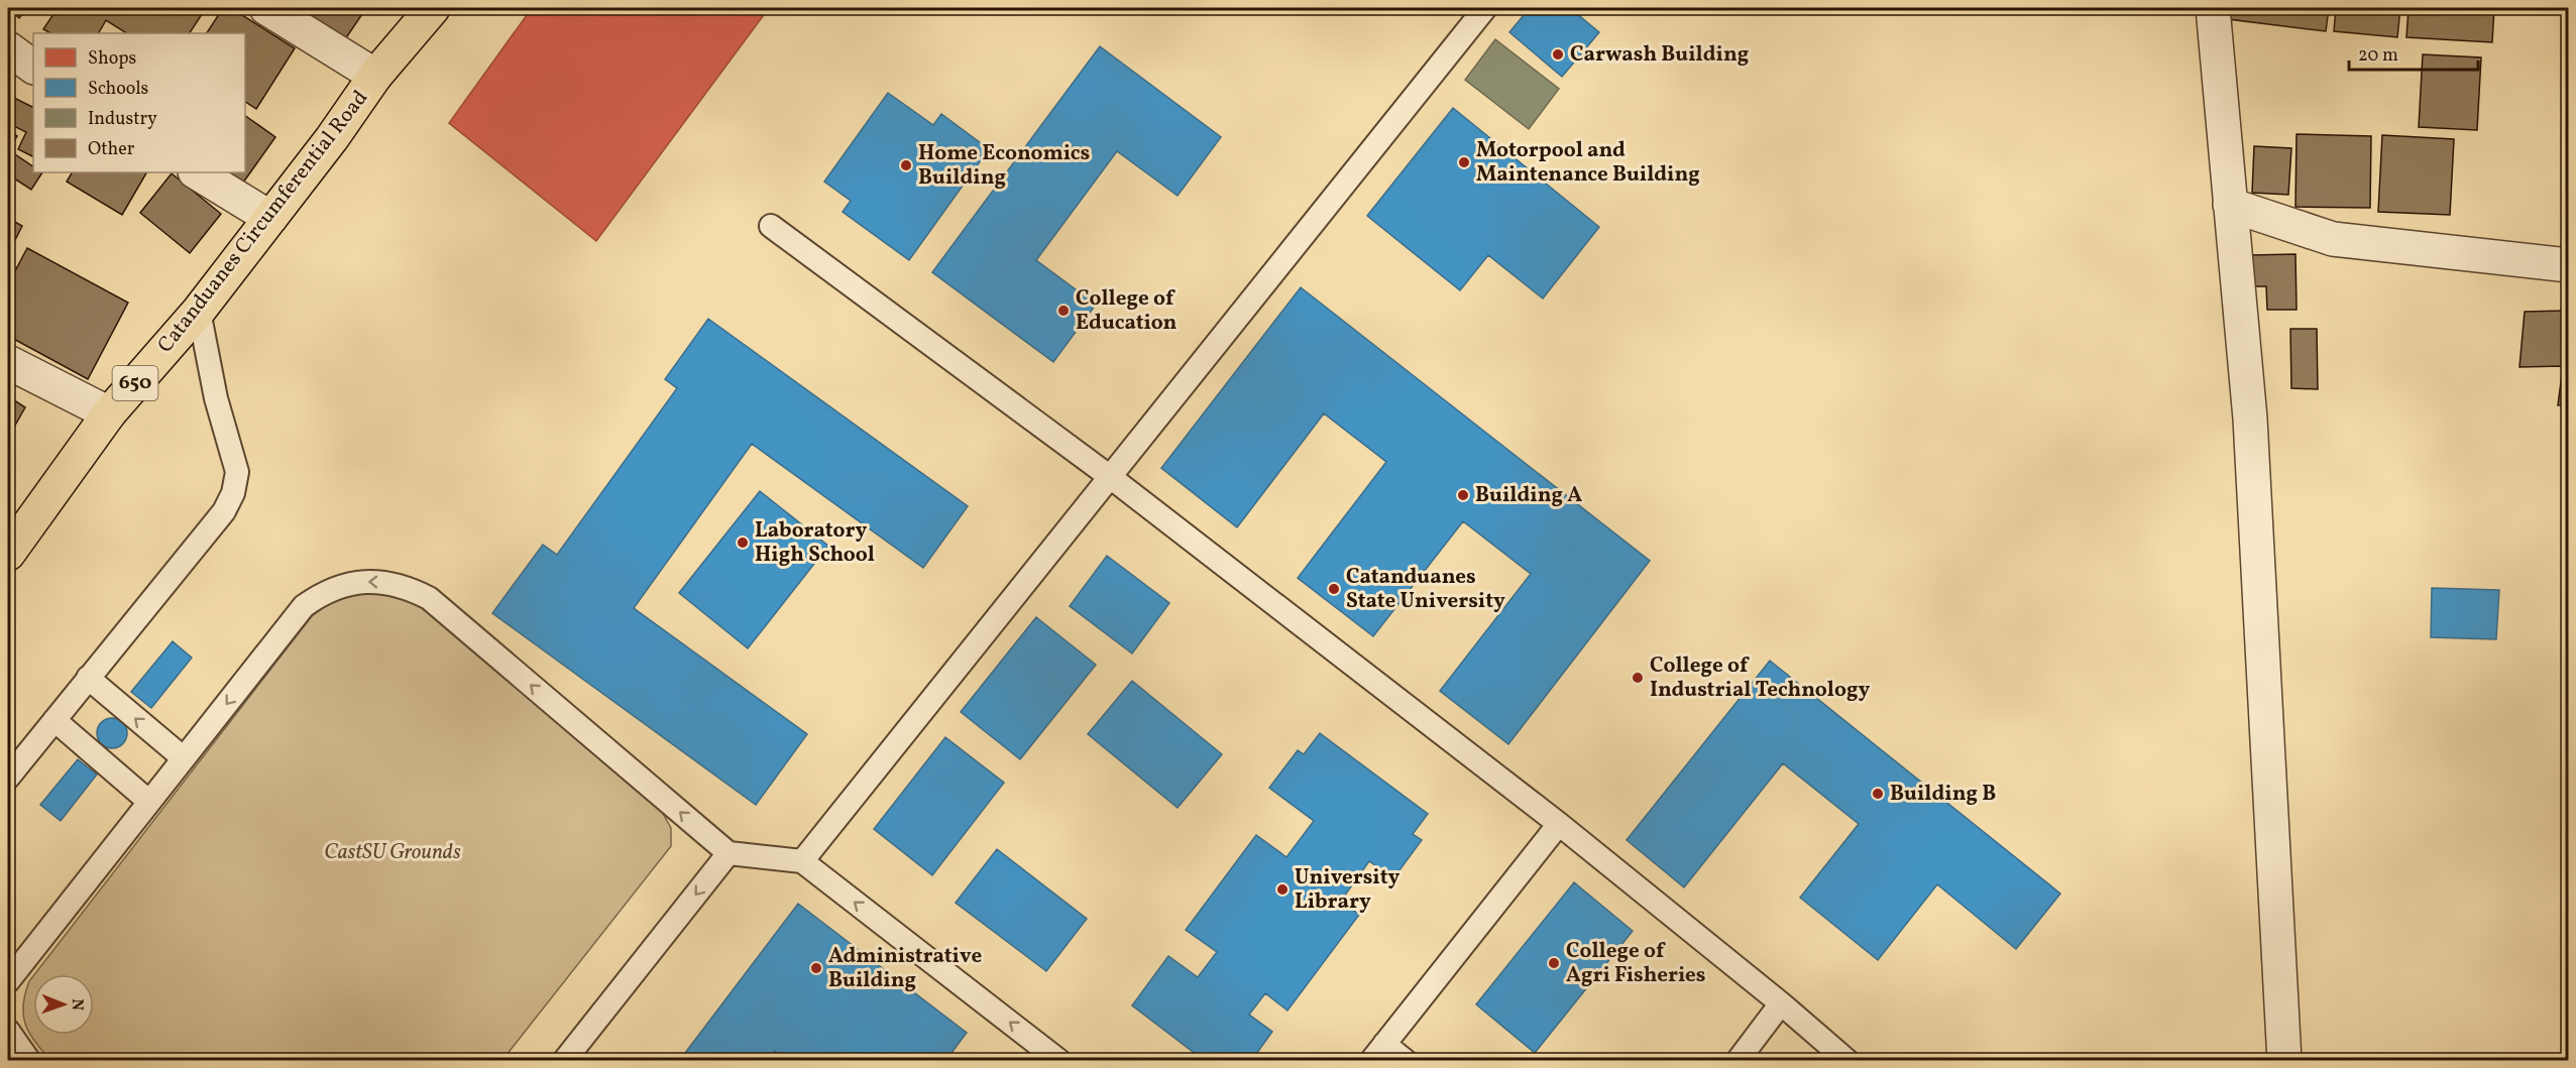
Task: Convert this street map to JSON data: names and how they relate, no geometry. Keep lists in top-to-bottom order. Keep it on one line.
{"streets":{"main road":["Catanduanes Circumferential Road","650"]},"parks":["CastSU Grounds"],"places":["Carwash Building","Motorpool and Maintenance Building","Home Economics Building","College of Education","Building A","Laboratory High School","Catanduanes State University","College of Industrial Technology","Building B","University Library","College of Agri Fisheries","Administrative Building"],"legend":["Shops","Schools","Industry","Other"],"scale_bar":"20 m","north":"right"}
